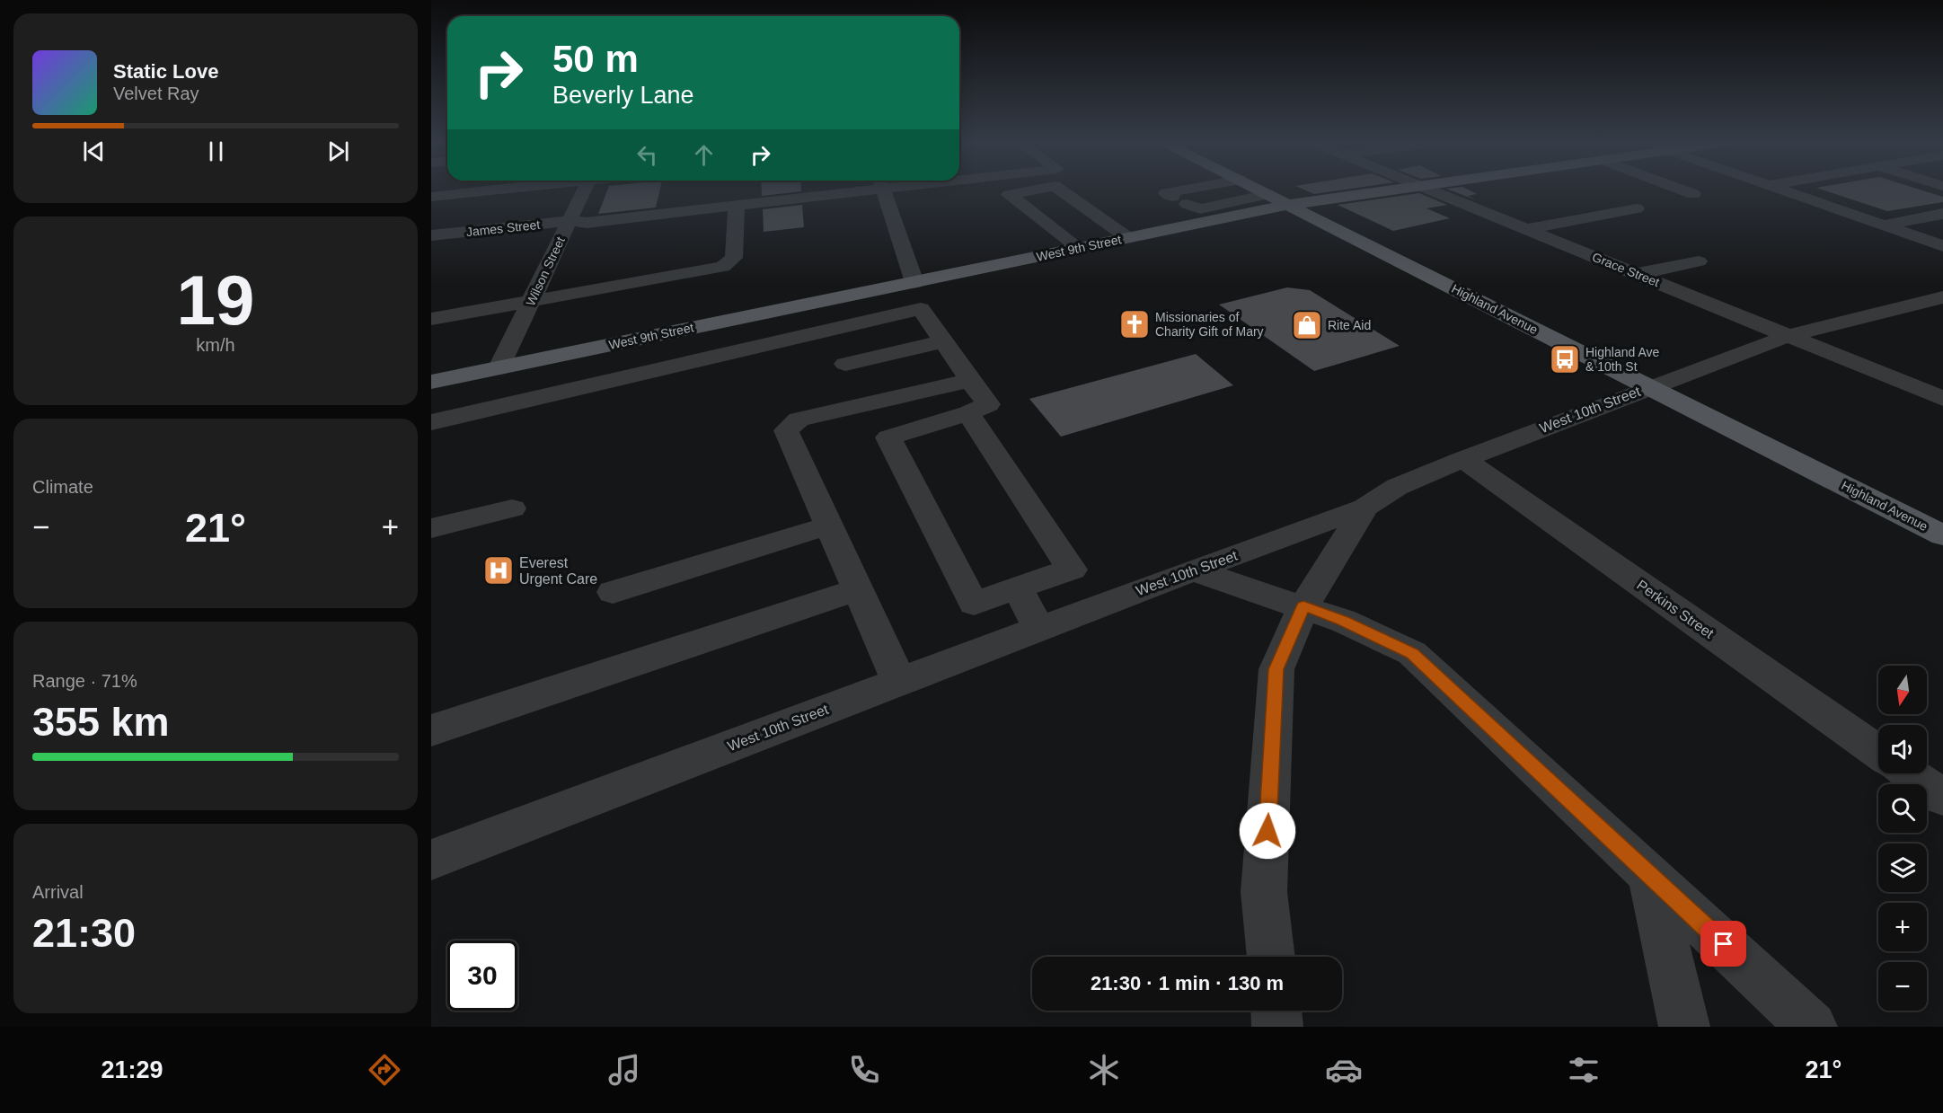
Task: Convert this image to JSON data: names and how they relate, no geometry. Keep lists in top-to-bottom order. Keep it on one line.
{"streets":{"main road":["West 9th Street","Highland Avenue"],"street":["James Street","Grace Street","Wilson Street","West 10th Street","Perkins Street"]},"crossings":[["James Street","Wilson Street"],["West 9th Street","Wilson Street"],["West 9th Street","Highland Avenue"],["Grace Street","West 10th Street"],["Highland Avenue","West 10th Street"],["West 10th Street","Perkins Street"]],"places":{"church":["Missionaries of Charity Gift of Mary"],"shop":["Rite Aid"],"bus stop":["Highland Ave & 10th St"],"hospital":["Everest Urgent Care"]},"north":"bottom","page":{"turn":["50 m","Beverly Lane"],"song":["Static Love","Velvet Ray"],"tile":[["19","km/h"],"Climate",["Range · 71%","355 km"],["Arrival","21:30"]],"heat":["−","21°","+"],"map_buttons":["+","−"],"limit":"30","trip":"21:30 · 1 min · 130 m","tabs":["21:29","21°"]}}
